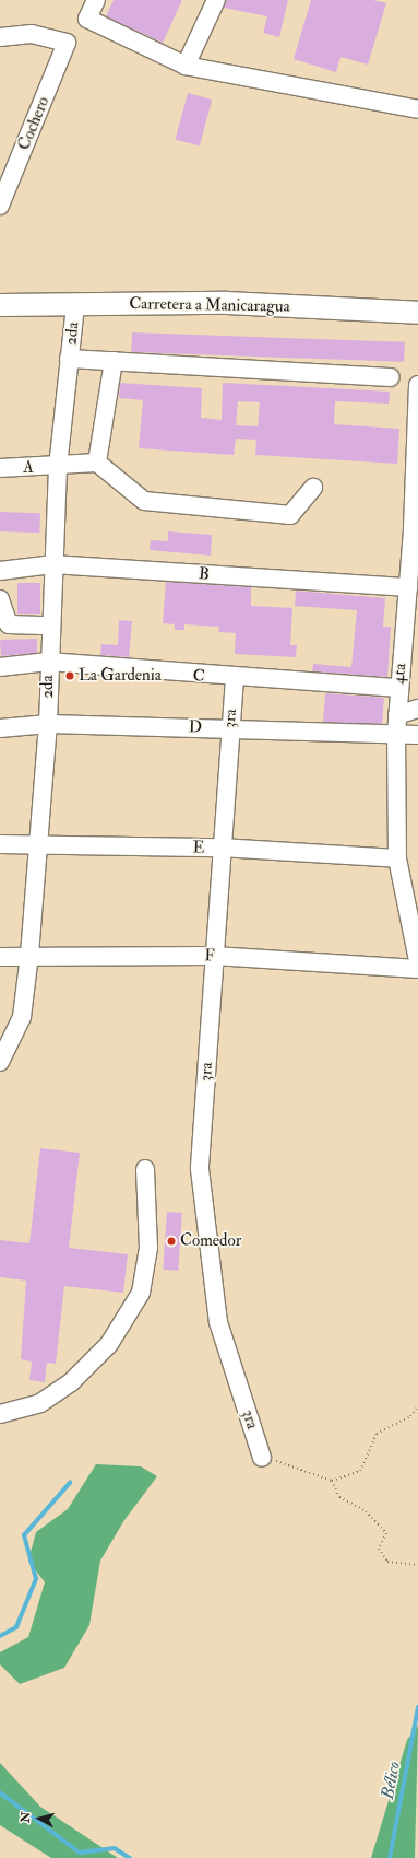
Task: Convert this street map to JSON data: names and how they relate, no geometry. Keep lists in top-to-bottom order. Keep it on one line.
{"streets":{"main road":["Carretera a Manicaragua"],"street":["Cochero","2da","A","B","4ta","C","3ra","D","E","F"]},"crossings":[["Carretera a Manicaragua","2da"],["2da","A"],["2da","B"],["2da","C"],["2da","D"],["2da","E"],["2da","F"],["B","4ta"],["4ta","C"],["4ta","D"],["4ta","E"],["C","3ra"],["3ra","D"],["3ra","E"],["3ra","F"]],"water":["Bélico"],"places":["La Gardenia","Comedor"],"north":"left"}
